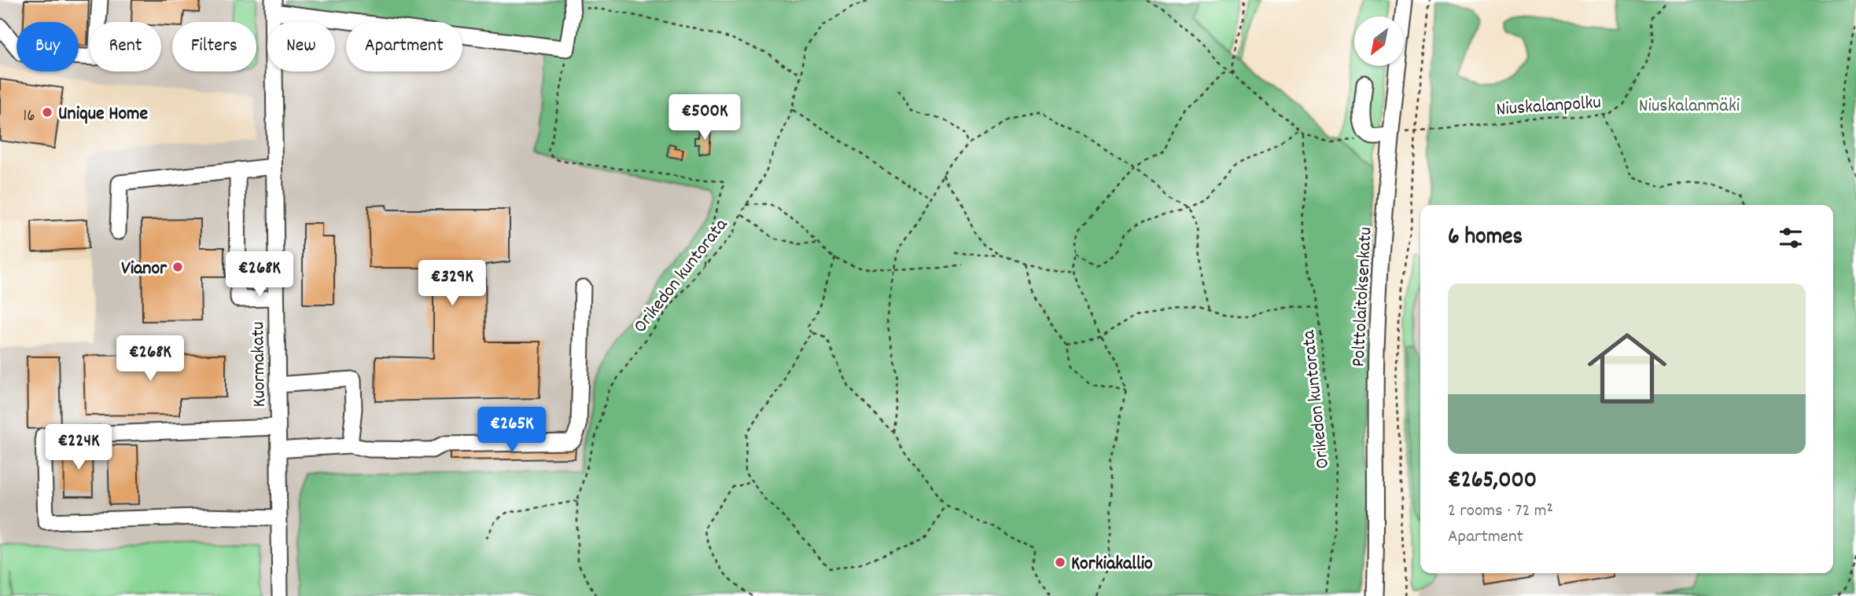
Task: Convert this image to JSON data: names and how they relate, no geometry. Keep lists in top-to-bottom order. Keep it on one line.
{"streets":{"street":["Polttolaitoksenkatu","Kuormakatu"],"path":["Niuskalanpolku","Orikedon kuntorata"]},"crossings":[["Niuskalanpolku","Polttolaitoksenkatu"]],"parks":["Niuskalanmäki"],"places":["Unique Home","Vianor","Korkiakallio"],"house_numbers":["16"],"north":"bottom left","page":{"chip":["Buy","Rent","Filters","New","Apartment"],"price":["€500K","€268K","€329K","€268K","€265K","€224K"],"heading":"6 homes","list":[{"name":"€265,000","note":"2 rooms · 72 m² · Apartment"}]}}
